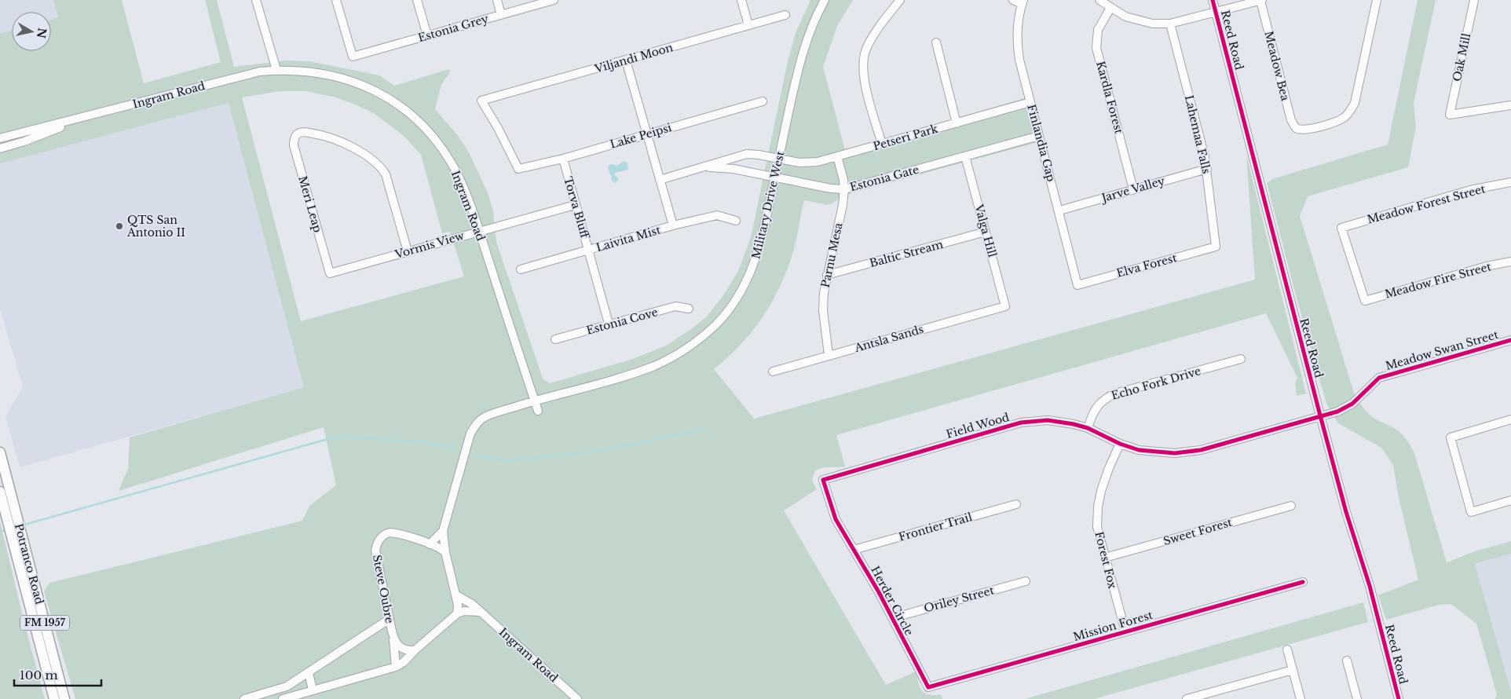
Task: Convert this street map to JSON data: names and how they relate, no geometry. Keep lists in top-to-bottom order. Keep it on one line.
{"streets":{"main road":["Potranco Road","FM 1957"],"street":["Estonia Grey","Reed Road","Oak Mill","Viljandi Moon","Meadow Bea","Ingram Road","Kardla Forest","Lahemaa Falls","Lake Peipsi","Petseri Park","Finlandia Gap","Estonia Gate","Jarve Valley","Meri Leap","Meadow Forest Street","Military Drive West","Torva Bluff","Valga Hill","Laivita Mist","Vormis View","Baltic Stream","Parnu Mesa","Elva Forest","Meadow Fire Street","Estonia Cove","Antsla Sands","Meadow Swan Street","Echo Fork Drive","Field Wood","Frontier Trail","Sweet Forest","Forest Fox","Steve Oubre","Oriley Street","Herder Circle","Mission Forest"]},"crossings":[["Reed Road","Meadow Swan Street"],["Reed Road","Field Wood"],["Viljandi Moon","Lake Peipsi"],["Ingram Road","Military Drive West"],["Ingram Road","Vormis View"],["Kardla Forest","Jarve Valley"],["Lahemaa Falls","Jarve Valley"],["Lahemaa Falls","Elva Forest"],["Lake Peipsi","Torva Bluff"],["Petseri Park","Finlandia Gap"],["Petseri Park","Estonia Gate"],["Petseri Park","Military Drive West"],["Petseri Park","Parnu Mesa"],["Finlandia Gap","Estonia Gate"],["Finlandia Gap","Jarve Valley"],["Finlandia Gap","Elva Forest"],["Estonia Gate","Military Drive West"],["Estonia Gate","Valga Hill"],["Estonia Gate","Parnu Mesa"],["Meri Leap","Vormis View"],["Meadow Forest Street","Meadow Fire Street"],["Torva Bluff","Laivita Mist"],["Torva Bluff","Vormis View"],["Torva Bluff","Estonia Cove"],["Valga Hill","Baltic Stream"],["Valga Hill","Antsla Sands"],["Baltic Stream","Parnu Mesa"],["Parnu Mesa","Antsla Sands"],["Meadow Swan Street","Field Wood"],["Echo Fork Drive","Field Wood"],["Field Wood","Forest Fox"],["Field Wood","Herder Circle"],["Frontier Trail","Herder Circle"],["Sweet Forest","Forest Fox"],["Forest Fox","Mission Forest"],["Oriley Street","Herder Circle"],["Herder Circle","Mission Forest"]],"places":["QTS San Antonio II"],"scale_bar":"100 m","north":"right"}
